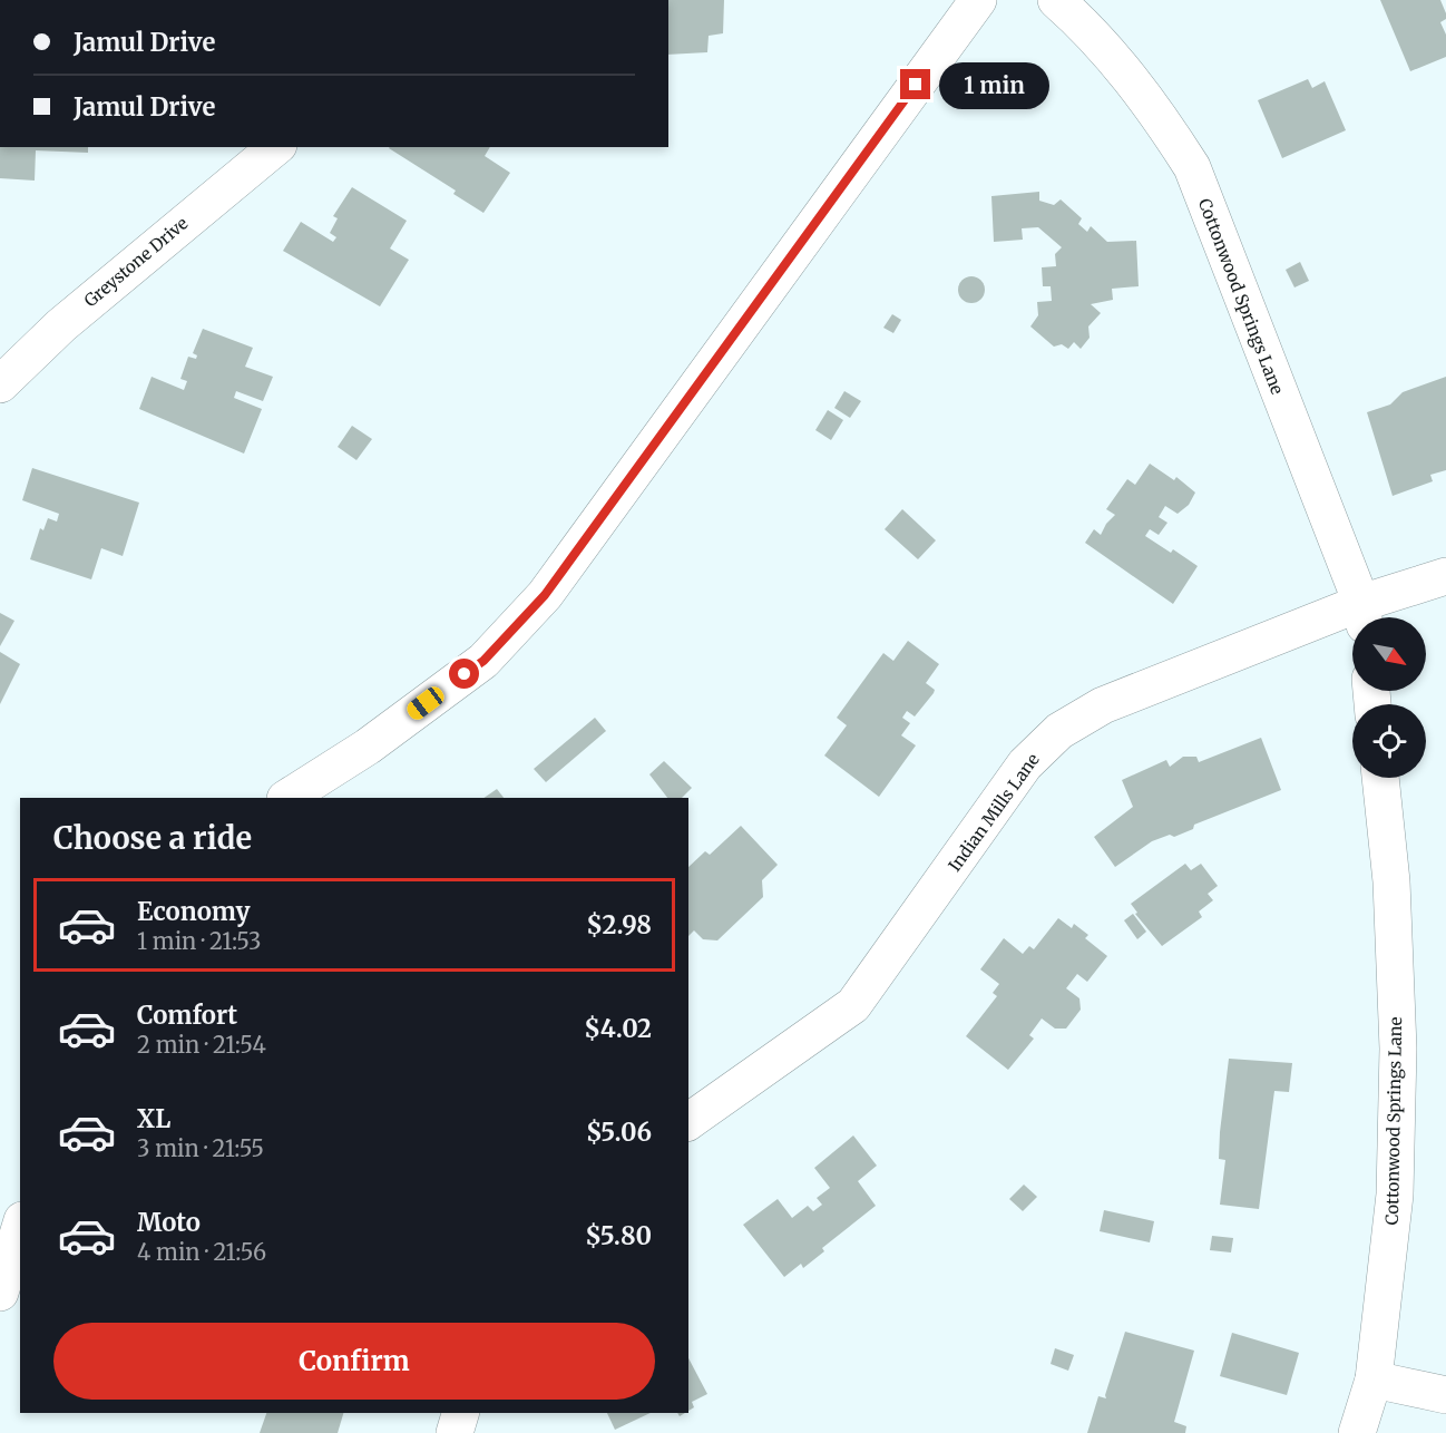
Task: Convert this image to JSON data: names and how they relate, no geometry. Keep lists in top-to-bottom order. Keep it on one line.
{"streets":{"street":["Greystone Drive","Cottonwood Springs Lane","Indian Mills Lane"]},"crossings":[["Cottonwood Springs Lane","Indian Mills Lane"]],"north":"bottom right","page":{"banner":["Jamul Drive","Jamul Drive"],"bubble":"1 min","heading":"Choose a ride","list":[{"name":"Economy","note":"1 min · 21:53","value":"$2.98"},{"name":"Comfort","note":"2 min · 21:54","value":"$4.02"},{"name":"XL","note":"3 min · 21:55","value":"$5.06"},{"name":"Moto","note":"4 min · 21:56","value":"$5.80"}],"buttons":"Confirm"}}
